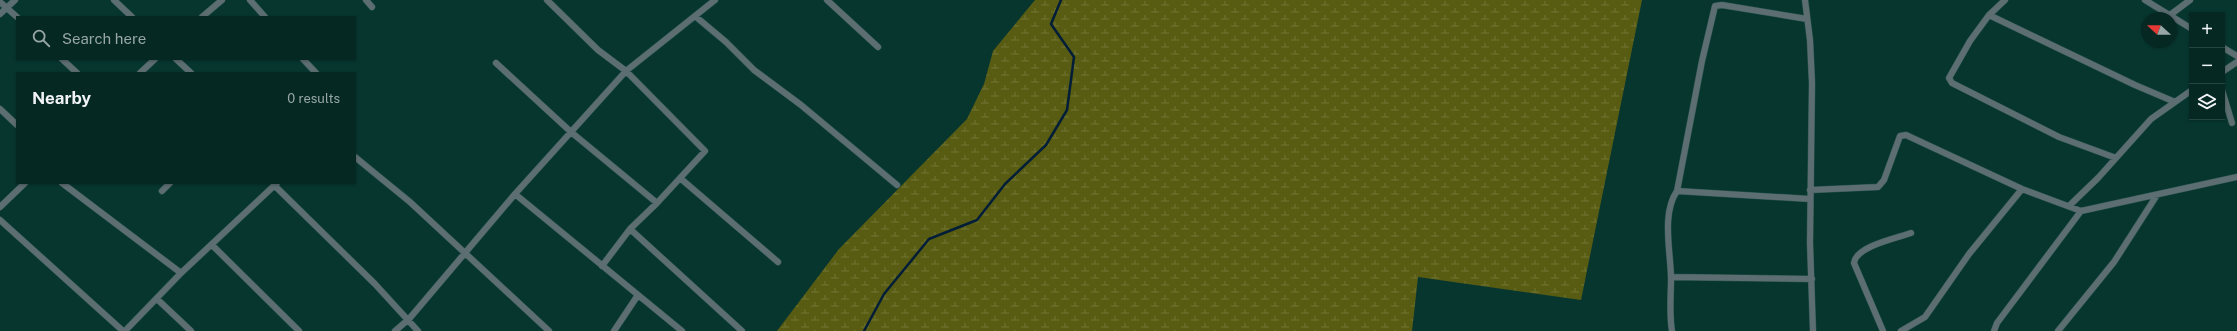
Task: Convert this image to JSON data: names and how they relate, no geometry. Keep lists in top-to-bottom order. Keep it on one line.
{"north":"left","page":{"map_buttons":["+","−"],"search":"Search here","heading":["Nearby","0 results"]}}
